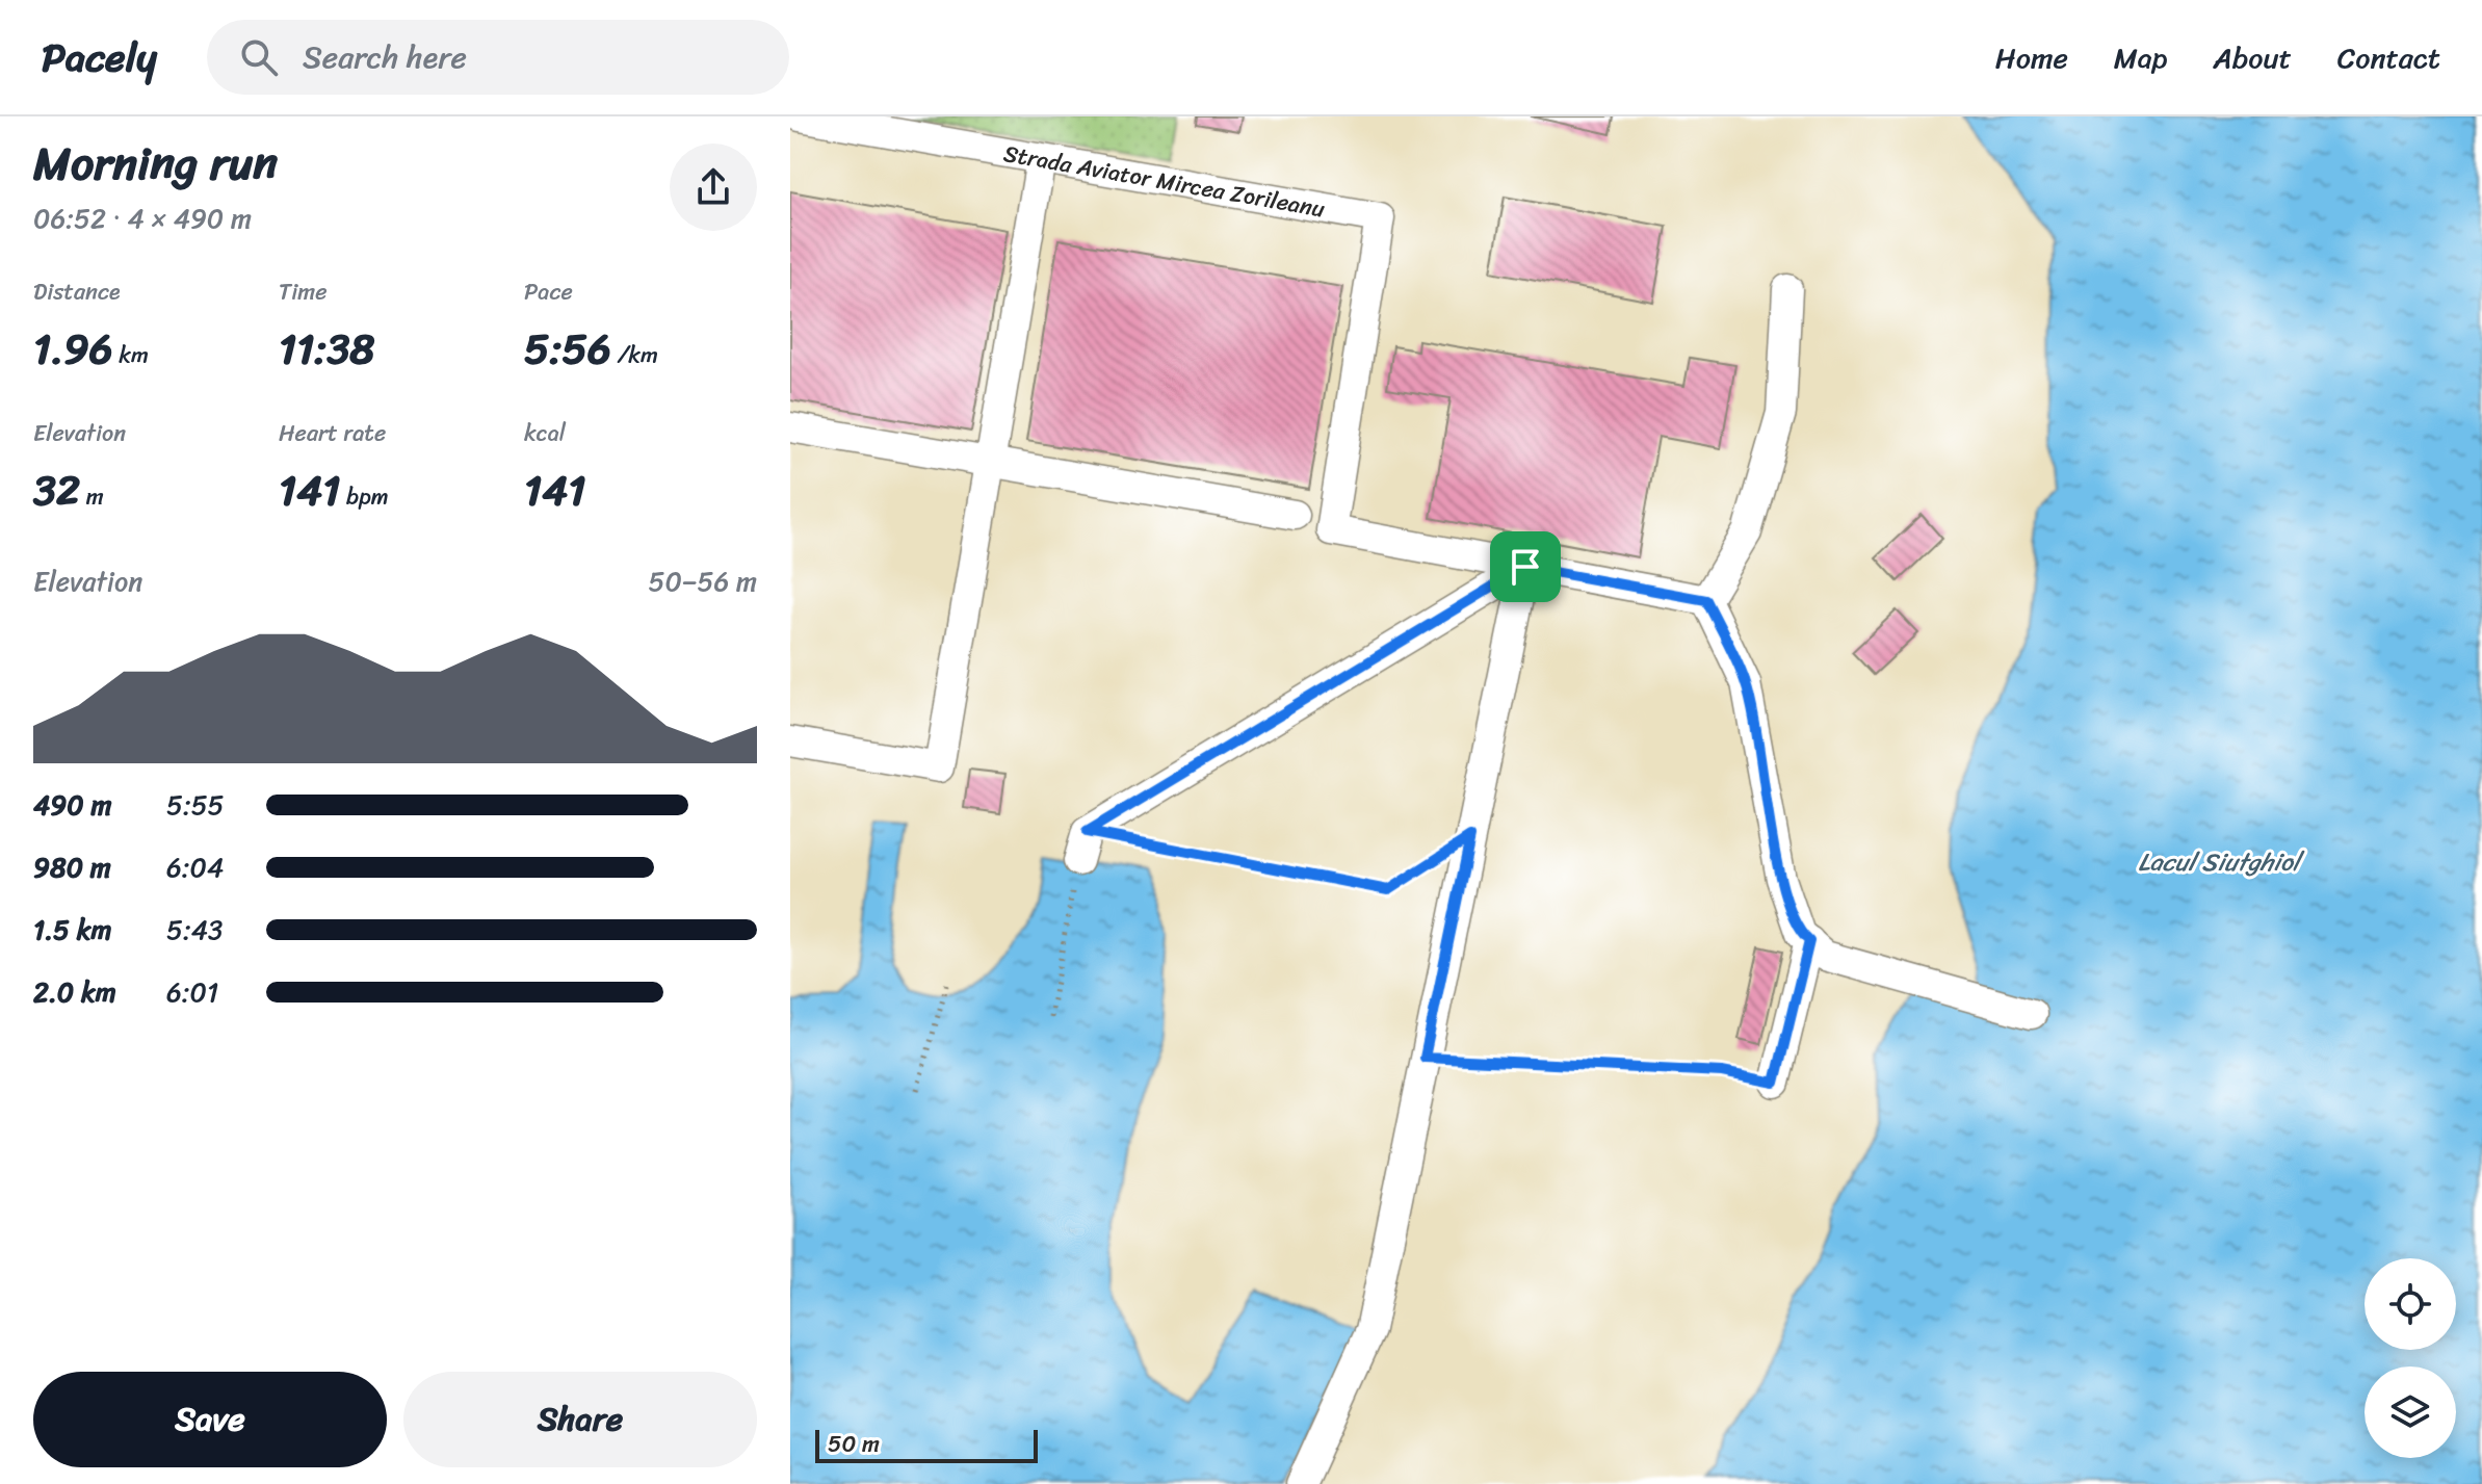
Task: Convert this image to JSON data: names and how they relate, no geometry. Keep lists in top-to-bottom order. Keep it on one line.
{"streets":{"street":["Strada Aviator Mircea Zorileanu"]},"water":["Lacul Siutghiol"],"scale_bar":"50 m","page":{"header":"Pacely","search":"Search here","nav":["Home","Map","About","Contact"],"heading":["Morning run","06:52 · 4 × 490 m"],"stats":[["Distance","1.96 km"],["Time","11:38"],["Pace","5:56 /km"],["Elevation","32 m"],["Heart rate","141 bpm"],["kcal","141"]],"chart":["Elevation","50–56 m"],"list":[{"name":"490 m","note":"5:55"},{"name":"980 m","note":"6:04"},{"name":"1.5 km","note":"5:43"},{"name":"2.0 km","note":"6:01"}],"buttons":["Save","Share"],"scale":"50 m"}}
